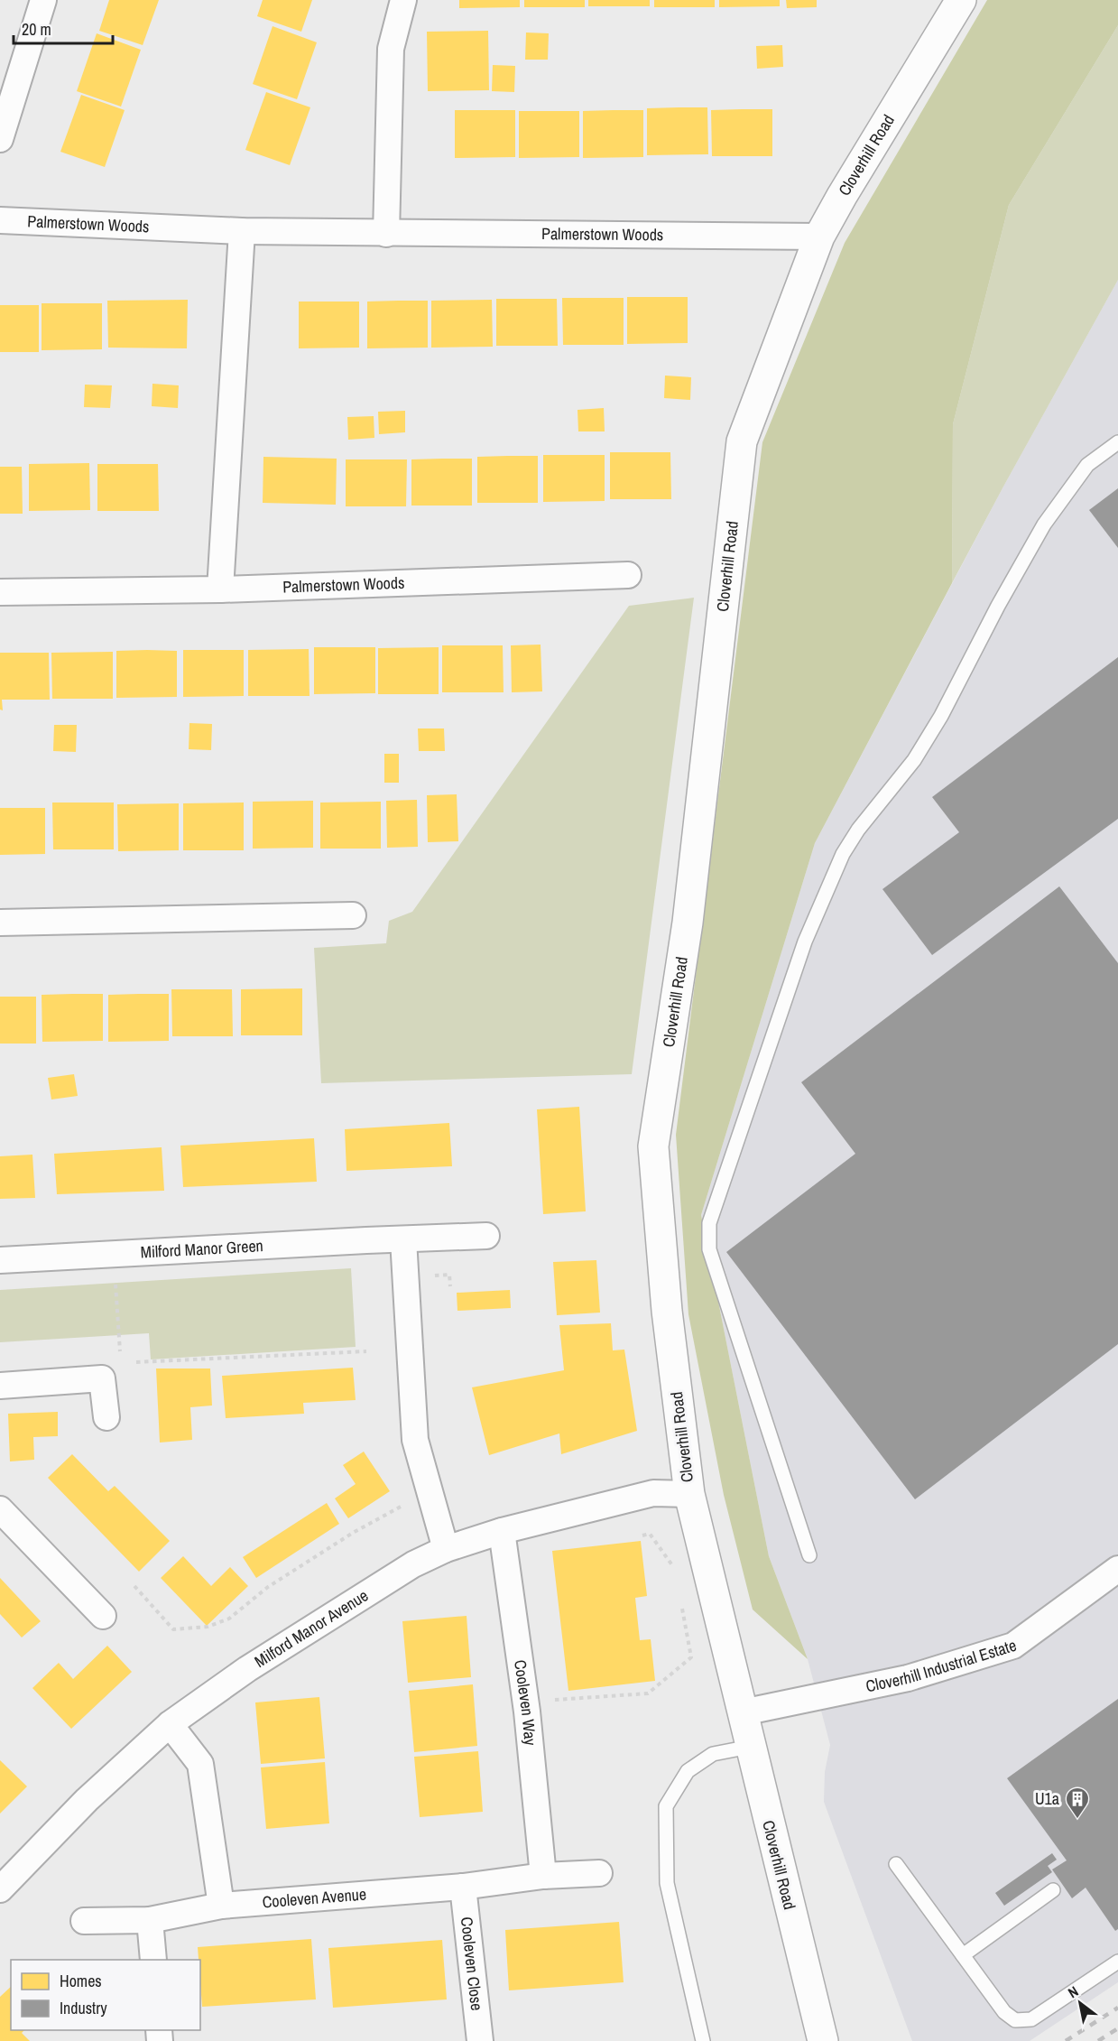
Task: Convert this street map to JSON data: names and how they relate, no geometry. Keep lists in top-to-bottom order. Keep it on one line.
{"streets":{"street":["Cloverhill Road","Palmerstown Woods","Milford Manor Green","Milford Manor Avenue","Cloverhill Industrial Estate","Cooleven Way","Cooleven Avenue","Cooleven Close"]},"crossings":[["Cloverhill Road","Palmerstown Woods"],["Cloverhill Road","Milford Manor Avenue"],["Cloverhill Road","Cloverhill Industrial Estate"],["Milford Manor Avenue","Cooleven Way"],["Cooleven Way","Cooleven Avenue"],["Cooleven Avenue","Cooleven Close"]],"places":{"building":["U1a"]},"legend":["Homes","Industry"],"scale_bar":"20 m","north":"top left"}
